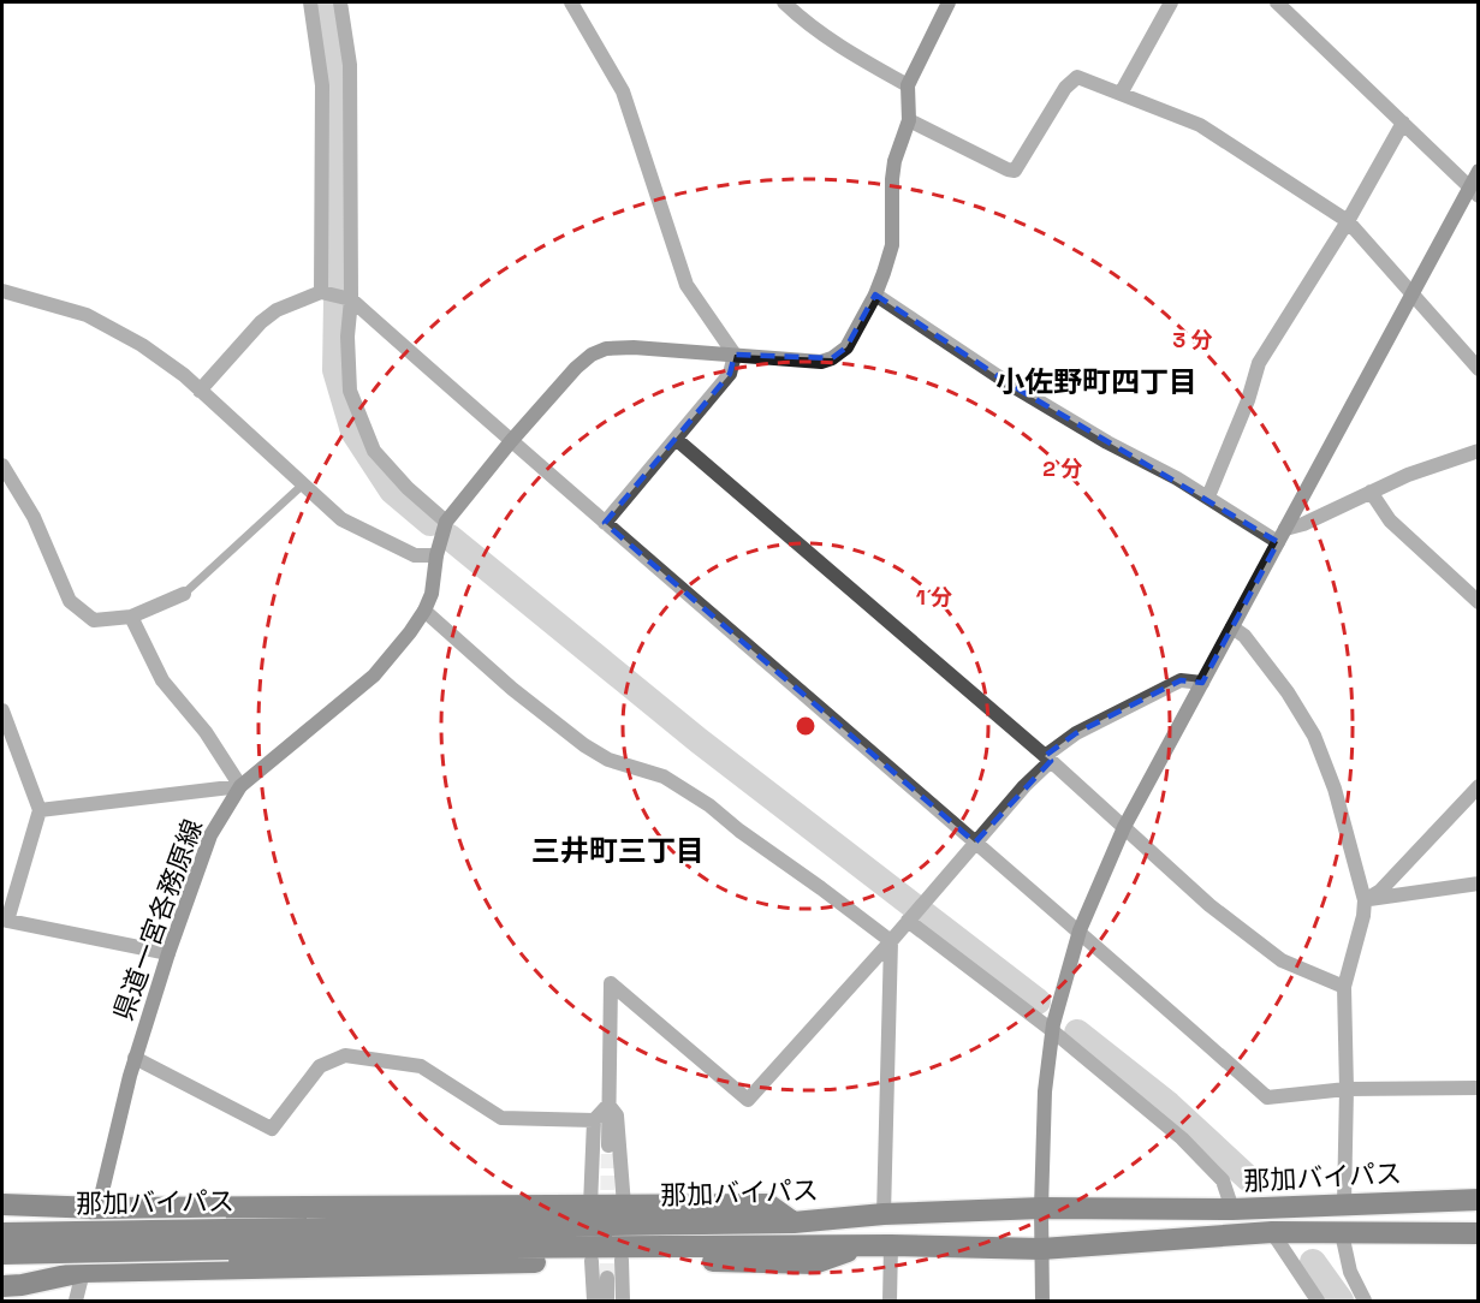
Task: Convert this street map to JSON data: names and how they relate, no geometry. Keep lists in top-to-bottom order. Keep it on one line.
{"streets":{"highway":["那加バイパス"],"main road":["県道一宮各務原線"]},"districts":["小佐野町四丁目","三井町三丁目"],"rings":["3 分","2 分","1 分"]}
